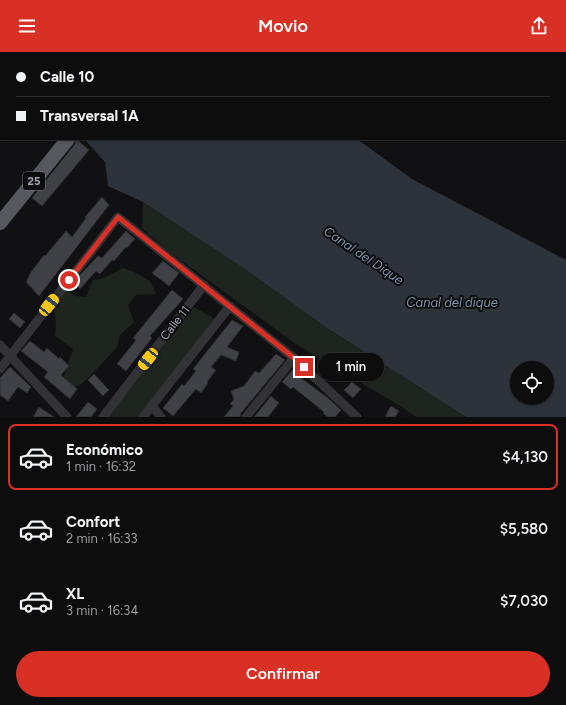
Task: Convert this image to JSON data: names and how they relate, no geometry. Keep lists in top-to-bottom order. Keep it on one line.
{"streets":{"highway":["25"],"street":["Calle 11"]},"water":["Canal del Dique","Canal del dique"],"page":{"header":"Movio","banner":["Calle 10","Transversal 1A"],"bubble":"1 min","list":[{"name":"Económico","note":"1 min · 16:32","value":"$4,130"},{"name":"Confort","note":"2 min · 16:33","value":"$5,580"},{"name":"XL","note":"3 min · 16:34","value":"$7,030"}],"buttons":"Confirmar"}}
